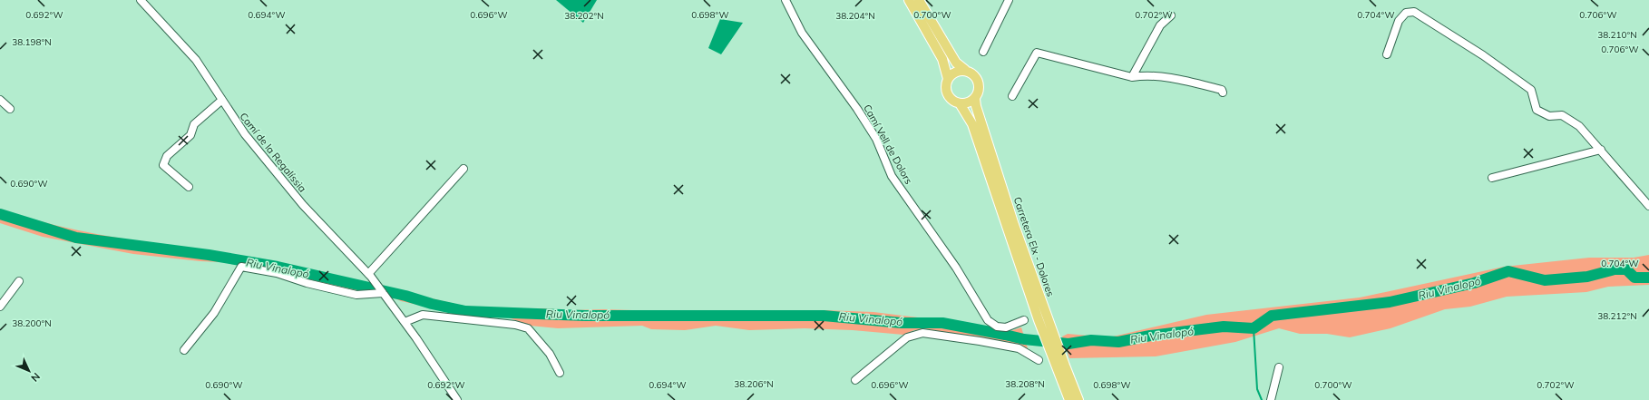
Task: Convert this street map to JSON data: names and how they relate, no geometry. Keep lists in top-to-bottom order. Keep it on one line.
{"streets":{"main road":["Carretera Elx - Dolores"],"street":["Camí Vell de Dolors","Camí de la Regalíssia"]},"water":["Riu Vinalopó"],"north":"bottom right","coordinates":["0.706°W","0.692°W","0.694°W","0.696°W","0.698°W","0.700°W","0.702°W","0.704°W","38.202°N","38.204°N","38.210°N","38.198°N","0.690°W","38.212°N","38.200°N","38.206°N","38.208°N"]}
